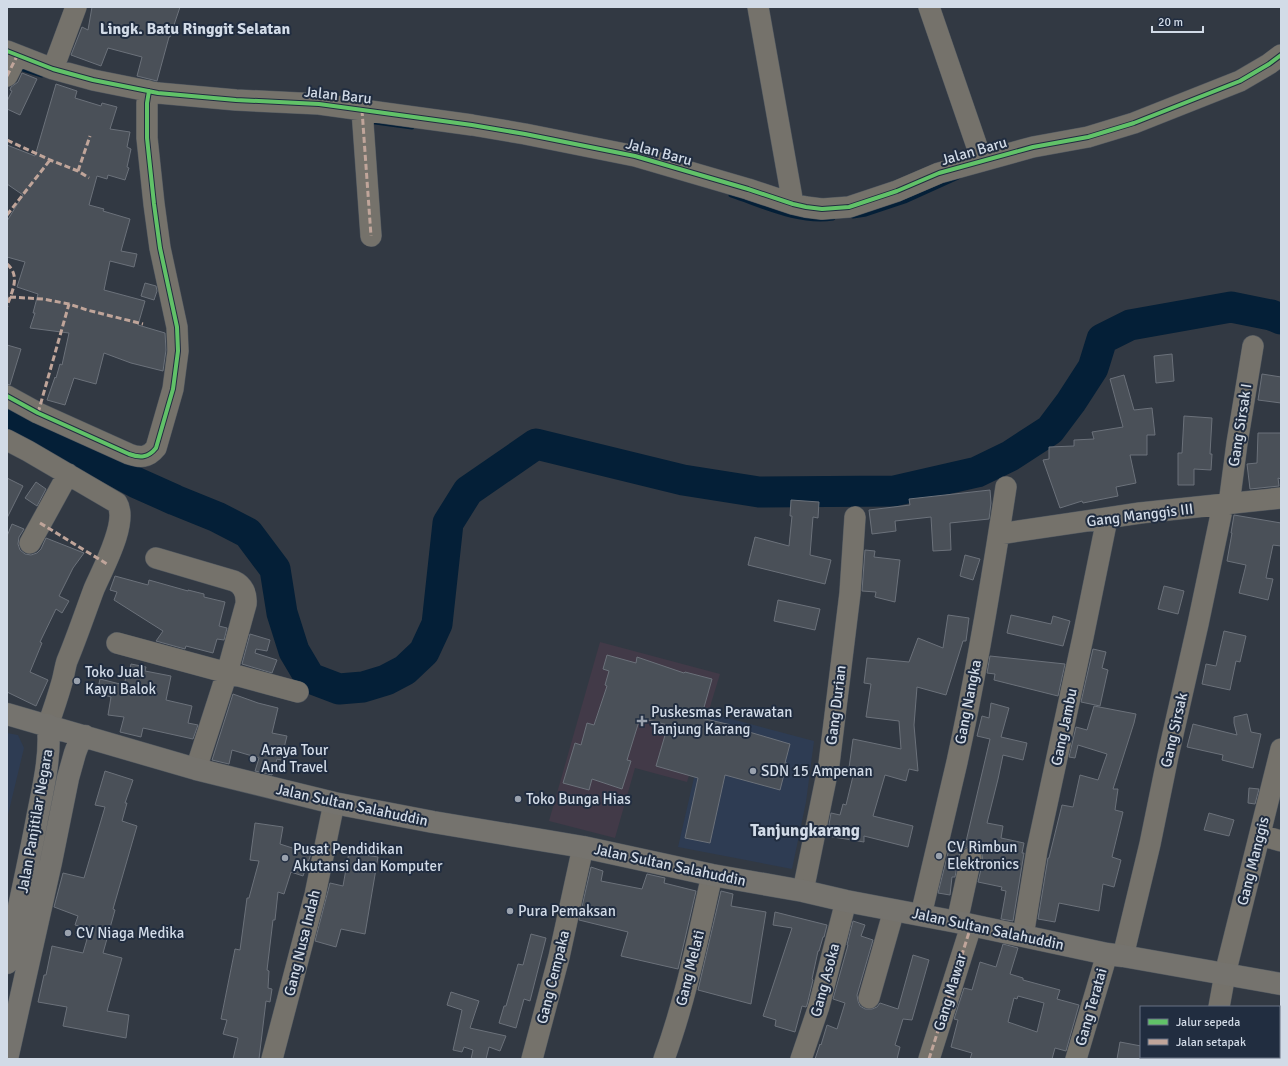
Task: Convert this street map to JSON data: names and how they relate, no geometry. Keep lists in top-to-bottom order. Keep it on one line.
{"streets":{"main road":["Jalan Sultan Salahuddin","Jalan Panjitilar Negara"],"street":["Jalan Baru","Gang Sirsak I","Gang Manggis III","Gang Nangka","Gang Durian","Gang Jambu","Gang Sirsak","Gang Manggis","Gang Nusa Indah","Gang Melati","Gang Cempaka","Gang Asoka","Gang Mawar","Gang Teratai"]},"crossings":[["Gang Sirsak I","Gang Manggis III"],["Gang Sirsak I","Gang Sirsak"],["Gang Manggis III","Gang Nangka"],["Gang Manggis III","Gang Jambu"],["Gang Manggis III","Gang Sirsak"],["Gang Nangka","Jalan Sultan Salahuddin"],["Gang Durian","Jalan Sultan Salahuddin"],["Gang Jambu","Jalan Sultan Salahuddin"],["Gang Sirsak","Jalan Sultan Salahuddin"],["Gang Sirsak","Gang Teratai"],["Jalan Sultan Salahuddin","Jalan Panjitilar Negara"],["Jalan Sultan Salahuddin","Gang Manggis"],["Jalan Sultan Salahuddin","Gang Nusa Indah"],["Jalan Sultan Salahuddin","Gang Melati"],["Jalan Sultan Salahuddin","Gang Cempaka"],["Jalan Sultan Salahuddin","Gang Asoka"],["Jalan Sultan Salahuddin","Gang Mawar"],["Jalan Sultan Salahuddin","Gang Teratai"]],"districts":["Lingk. Batu Ringgit Selatan","Tanjungkarang"],"places":{"other":["Toko Jual Kayu Balok","Araya Tour And Travel","SDN 15 Ampenan","Toko Bunga Hias","CV Rimbun Elektronics","Pusat Pendidikan Akutansi dan Komputer","Pura Pemaksan","CV Niaga Medika"],"health":["Puskesmas Perawatan Tanjung Karang"]},"legend":["Jalur sepeda","Jalan setapak"],"scale_bar":"20 m"}
